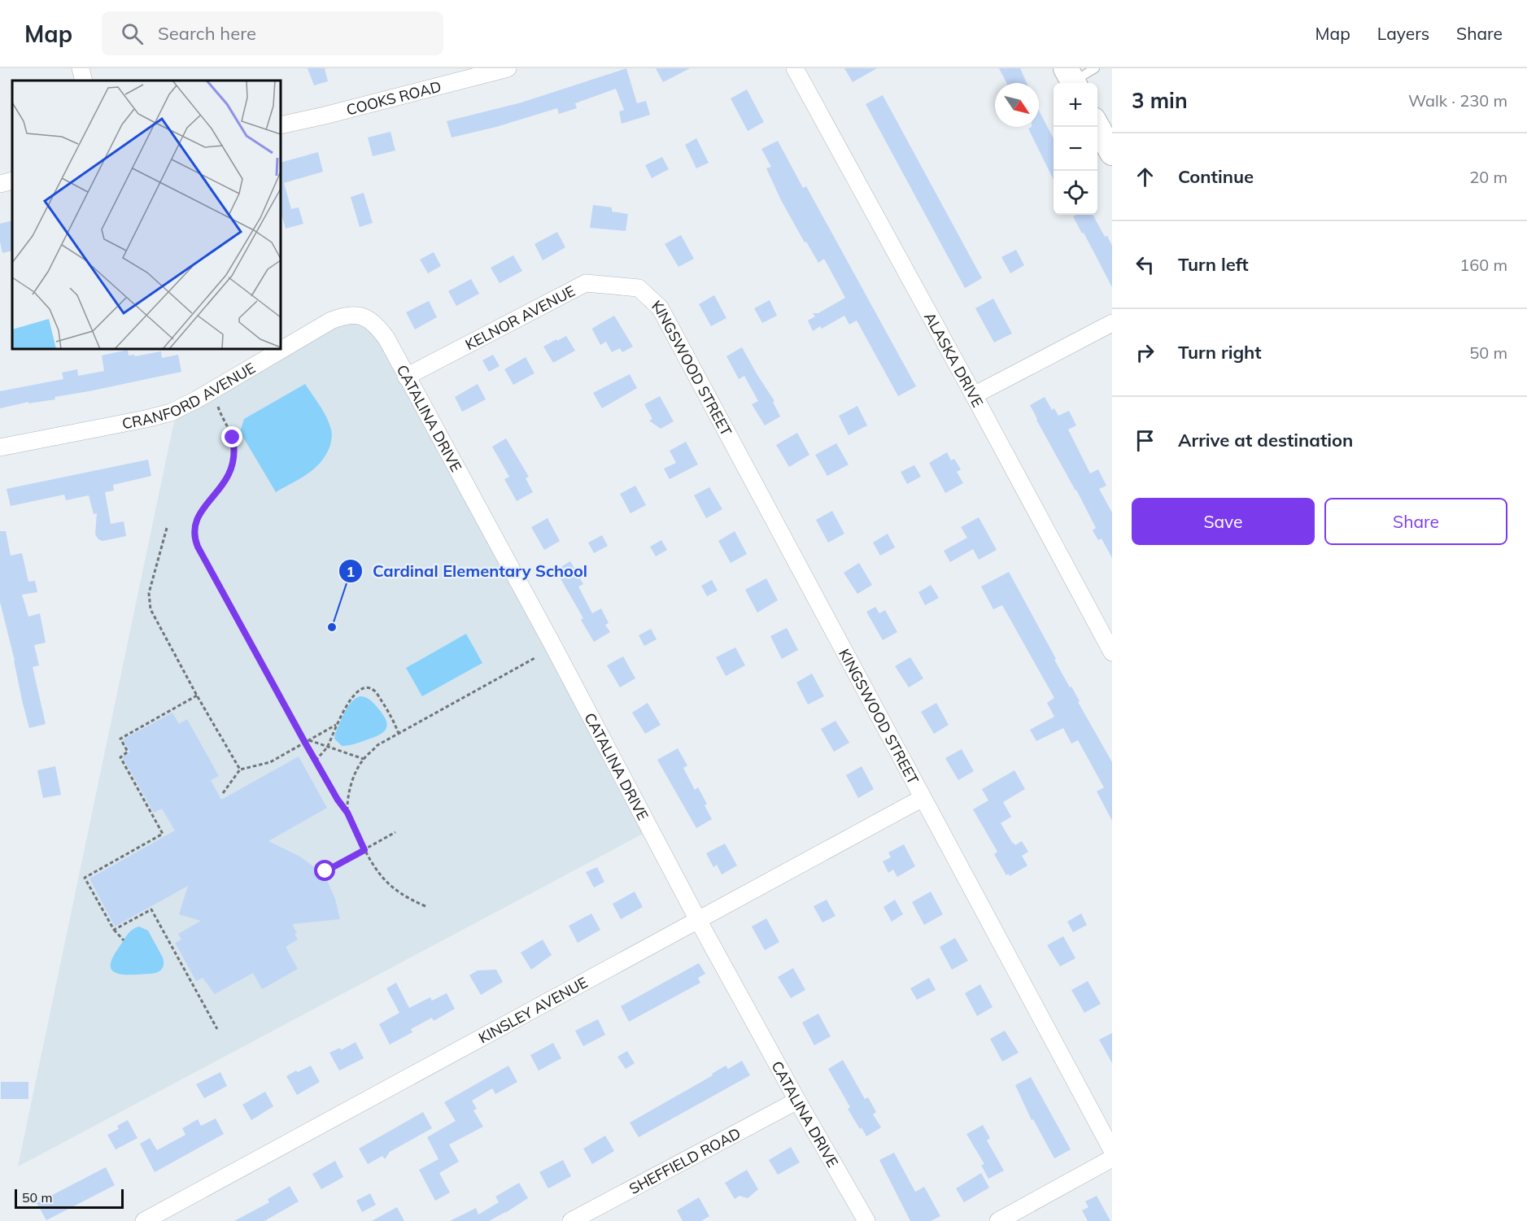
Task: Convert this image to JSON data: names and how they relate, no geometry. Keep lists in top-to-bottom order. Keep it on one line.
{"streets":{"street":["COOKS ROAD","KELNOR AVENUE","ALASKA DRIVE","KINGSWOOD STREET","CRANFORD AVENUE","CATALINA DRIVE","KINSLEY AVENUE","SHEFFIELD ROAD"]},"crossings":[["KELNOR AVENUE","KINGSWOOD STREET"],["KELNOR AVENUE","CATALINA DRIVE"],["KINGSWOOD STREET","KINSLEY AVENUE"],["CRANFORD AVENUE","CATALINA DRIVE"],["CATALINA DRIVE","KINSLEY AVENUE"],["CATALINA DRIVE","SHEFFIELD ROAD"]],"places":["Cardinal Elementary School"],"scale_bar":"50 m","north":"bottom right","page":{"header":"Map","search":"Search here","nav":["Map","Layers","Share"],"heading":["3 min","Walk · 230 m"],"map_buttons":["+","−"],"list":[["Continue","20 m"],["Turn left","160 m"],["Turn right","50 m"],"Arrive at destination"],"buttons":["Save","Share"],"scale":"50 m"}}
